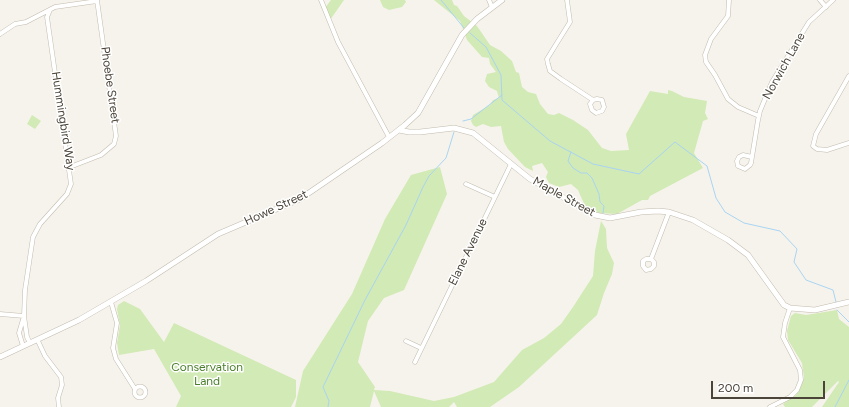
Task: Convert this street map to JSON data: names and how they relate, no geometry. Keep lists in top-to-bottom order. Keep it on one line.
{"streets":{"street":["Norwich Lane","Phoebe Street","Hummingbird Way","Maple Street","Howe Street","Elane Avenue"]},"crossings":[["Phoebe Street","Hummingbird Way"],["Hummingbird Way","Howe Street"],["Maple Street","Howe Street"],["Maple Street","Elane Avenue"]],"parks":["Conservation Land"],"scale_bar":"200 m"}
